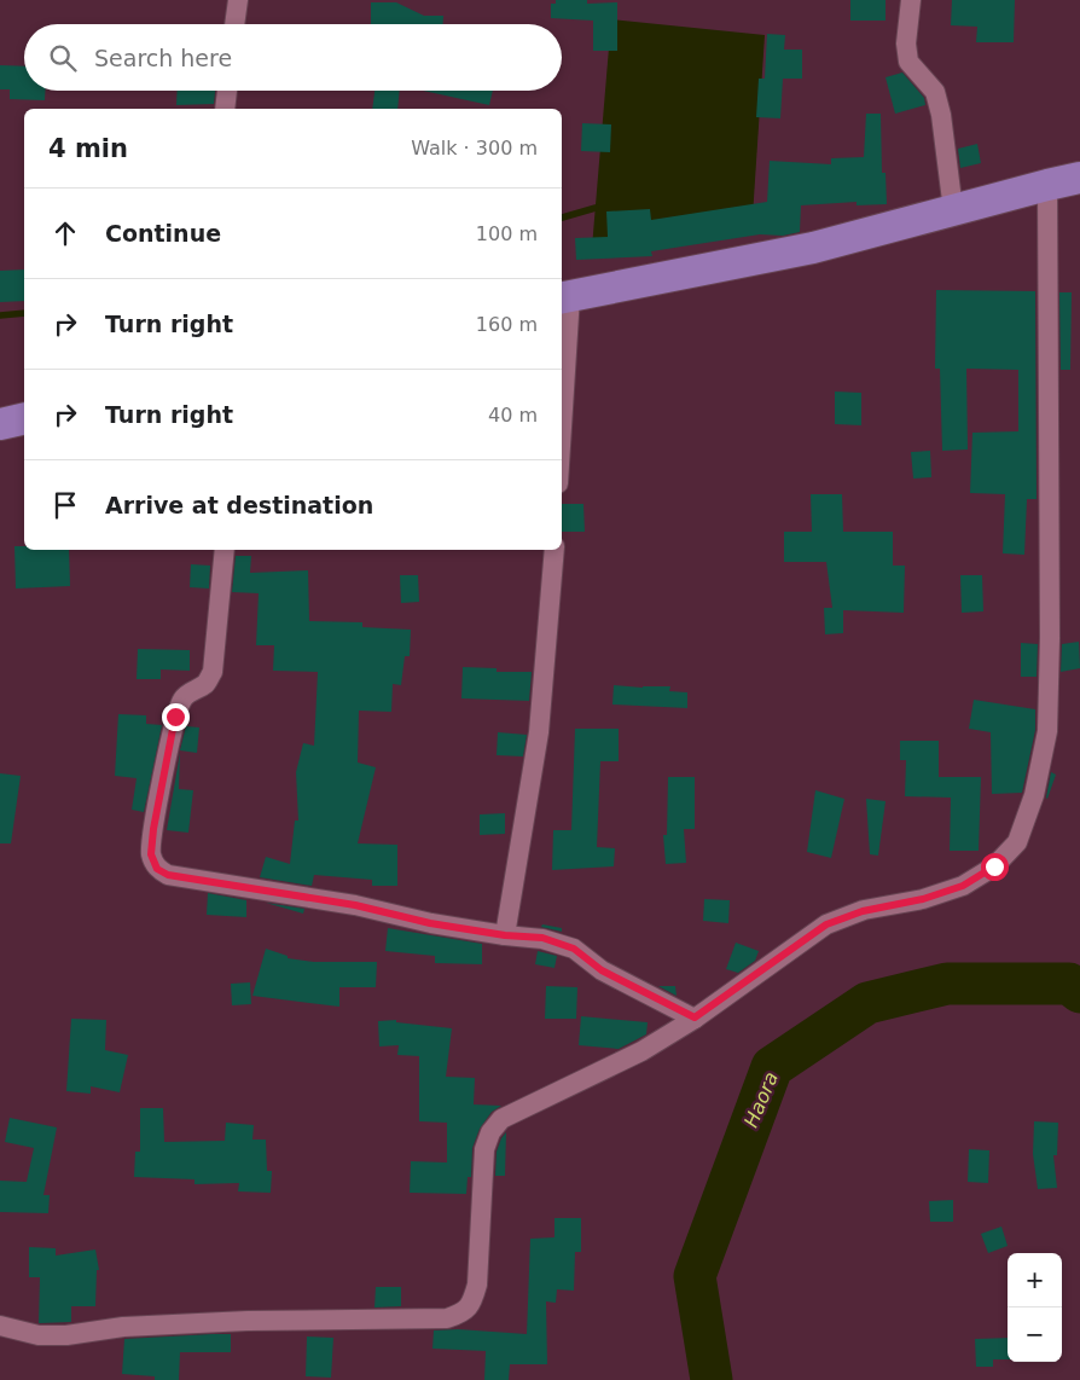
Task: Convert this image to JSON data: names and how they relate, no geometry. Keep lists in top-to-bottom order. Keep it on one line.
{"water":["Haora"],"page":{"search":"Search here","heading":["4 min","Walk · 300 m"],"list":[["Continue","100 m"],["Turn right","160 m"],["Turn right","40 m"],"Arrive at destination"],"map_buttons":["+","−"]}}
